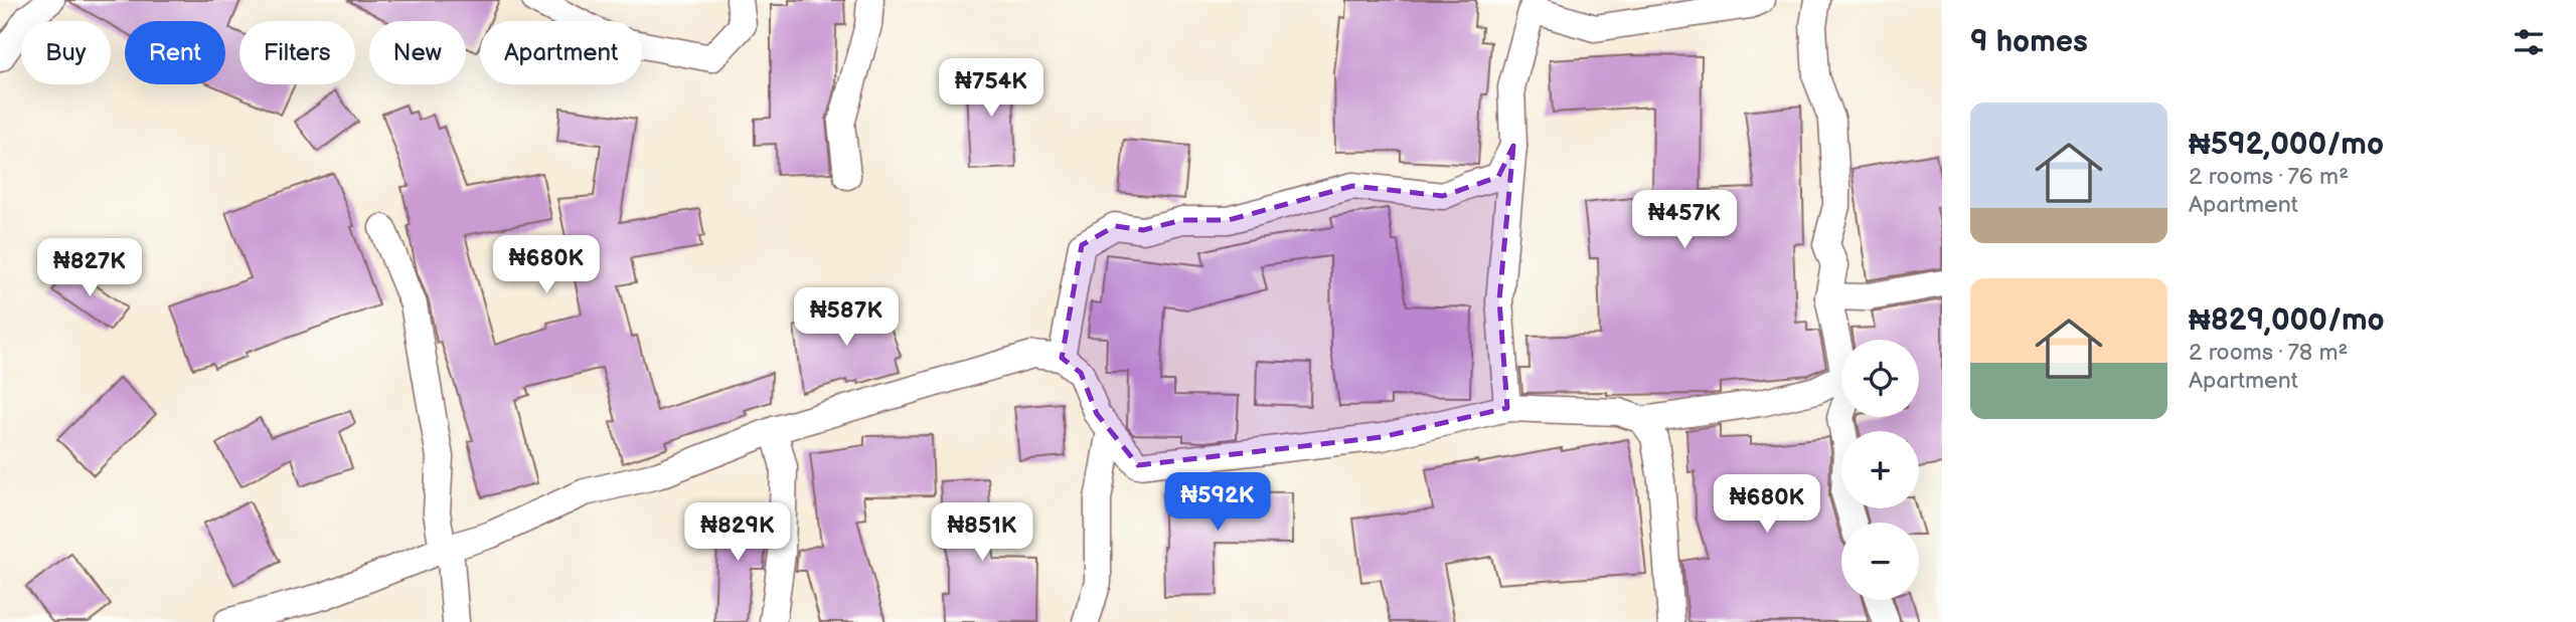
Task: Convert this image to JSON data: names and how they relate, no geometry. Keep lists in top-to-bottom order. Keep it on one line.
{"page":{"heading":"9 homes","chip":["Buy","Rent","Filters","New","Apartment"],"price":["₦754K","₦457K","₦680K","₦827K","₦587K","₦592K","₦680K","₦829K","₦851K"],"list":[{"name":"₦592,000/mo","note":"2 rooms · 76 m² · Apartment"},{"name":"₦829,000/mo","note":"2 rooms · 78 m² · Apartment"}],"map_buttons":["+","−"]}}
